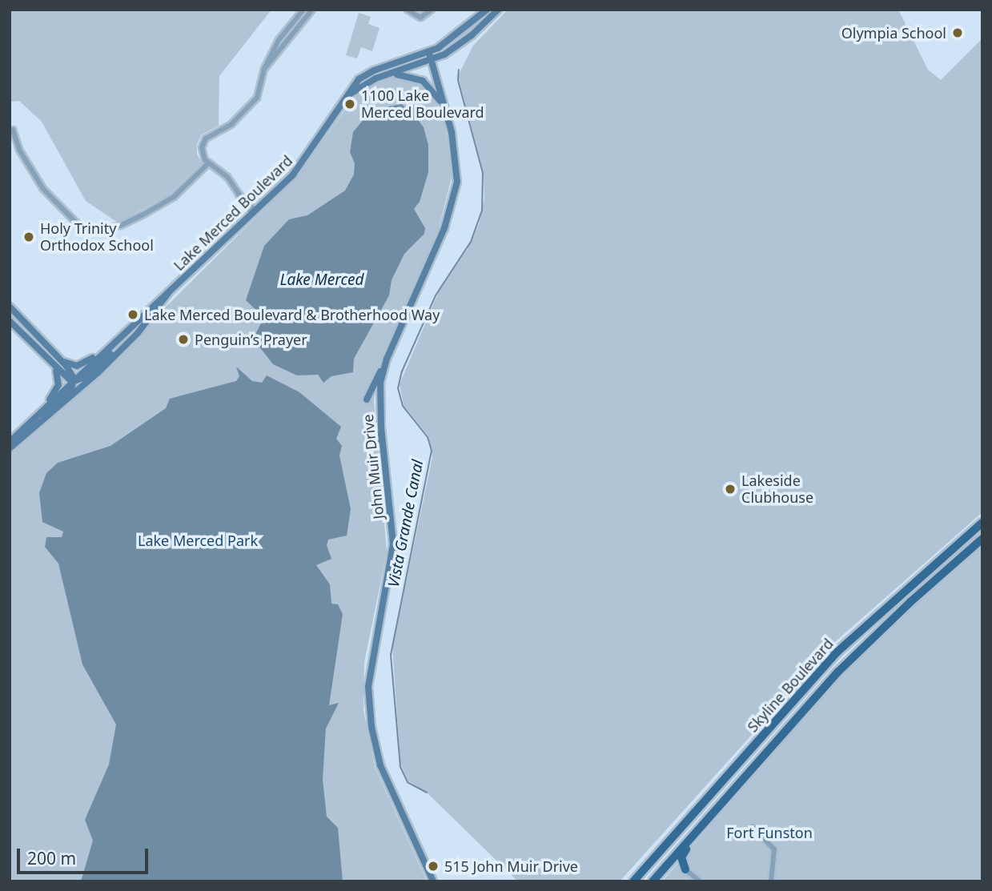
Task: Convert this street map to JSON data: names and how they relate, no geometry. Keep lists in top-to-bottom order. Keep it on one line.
{"streets":{"main road":["Lake Merced Boulevard","John Muir Drive","Skyline Boulevard"]},"crossings":[["Lake Merced Boulevard","John Muir Drive"]],"water":["Lake Merced","Vista Grande Canal"],"parks":["Lake Merced Park","Fort Funston"],"places":["Olympia School","1100 Lake Merced Boulevard","Holy Trinity Orthodox School","Lake Merced Boulevard & Brotherhood Way","Penguin’s Prayer","Lakeside Clubhouse","515 John Muir Drive"],"scale_bar":"200 m"}
